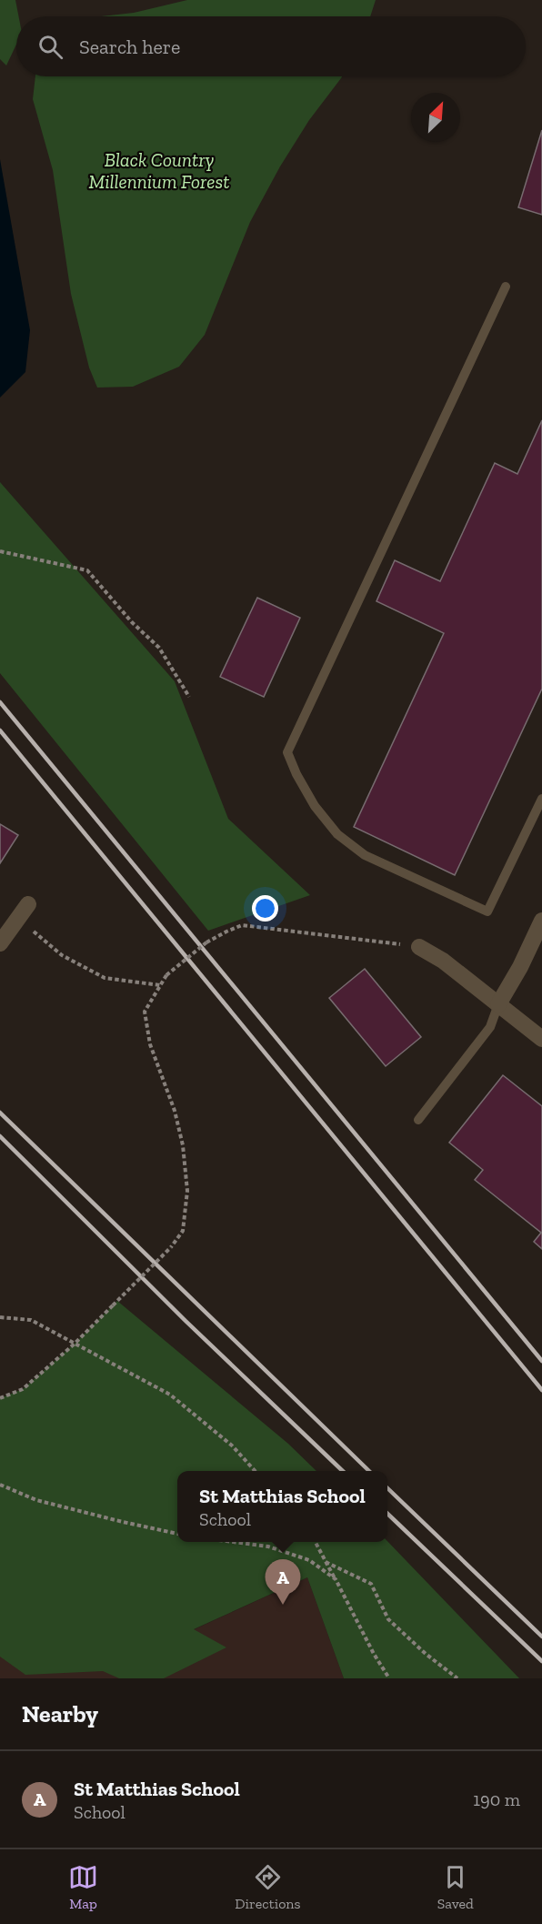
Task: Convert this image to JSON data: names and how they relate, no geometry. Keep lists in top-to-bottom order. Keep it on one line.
{"parks":["Black Country Millennium Forest"],"north":"top right","page":{"search":"Search here","popup":["St Matthias School","School"],"pins":"A","heading":"Nearby","list":[{"mark":"A","name":"St Matthias School","note":"School","value":"190 m"}],"nav":["Map","Directions","Saved"]}}
